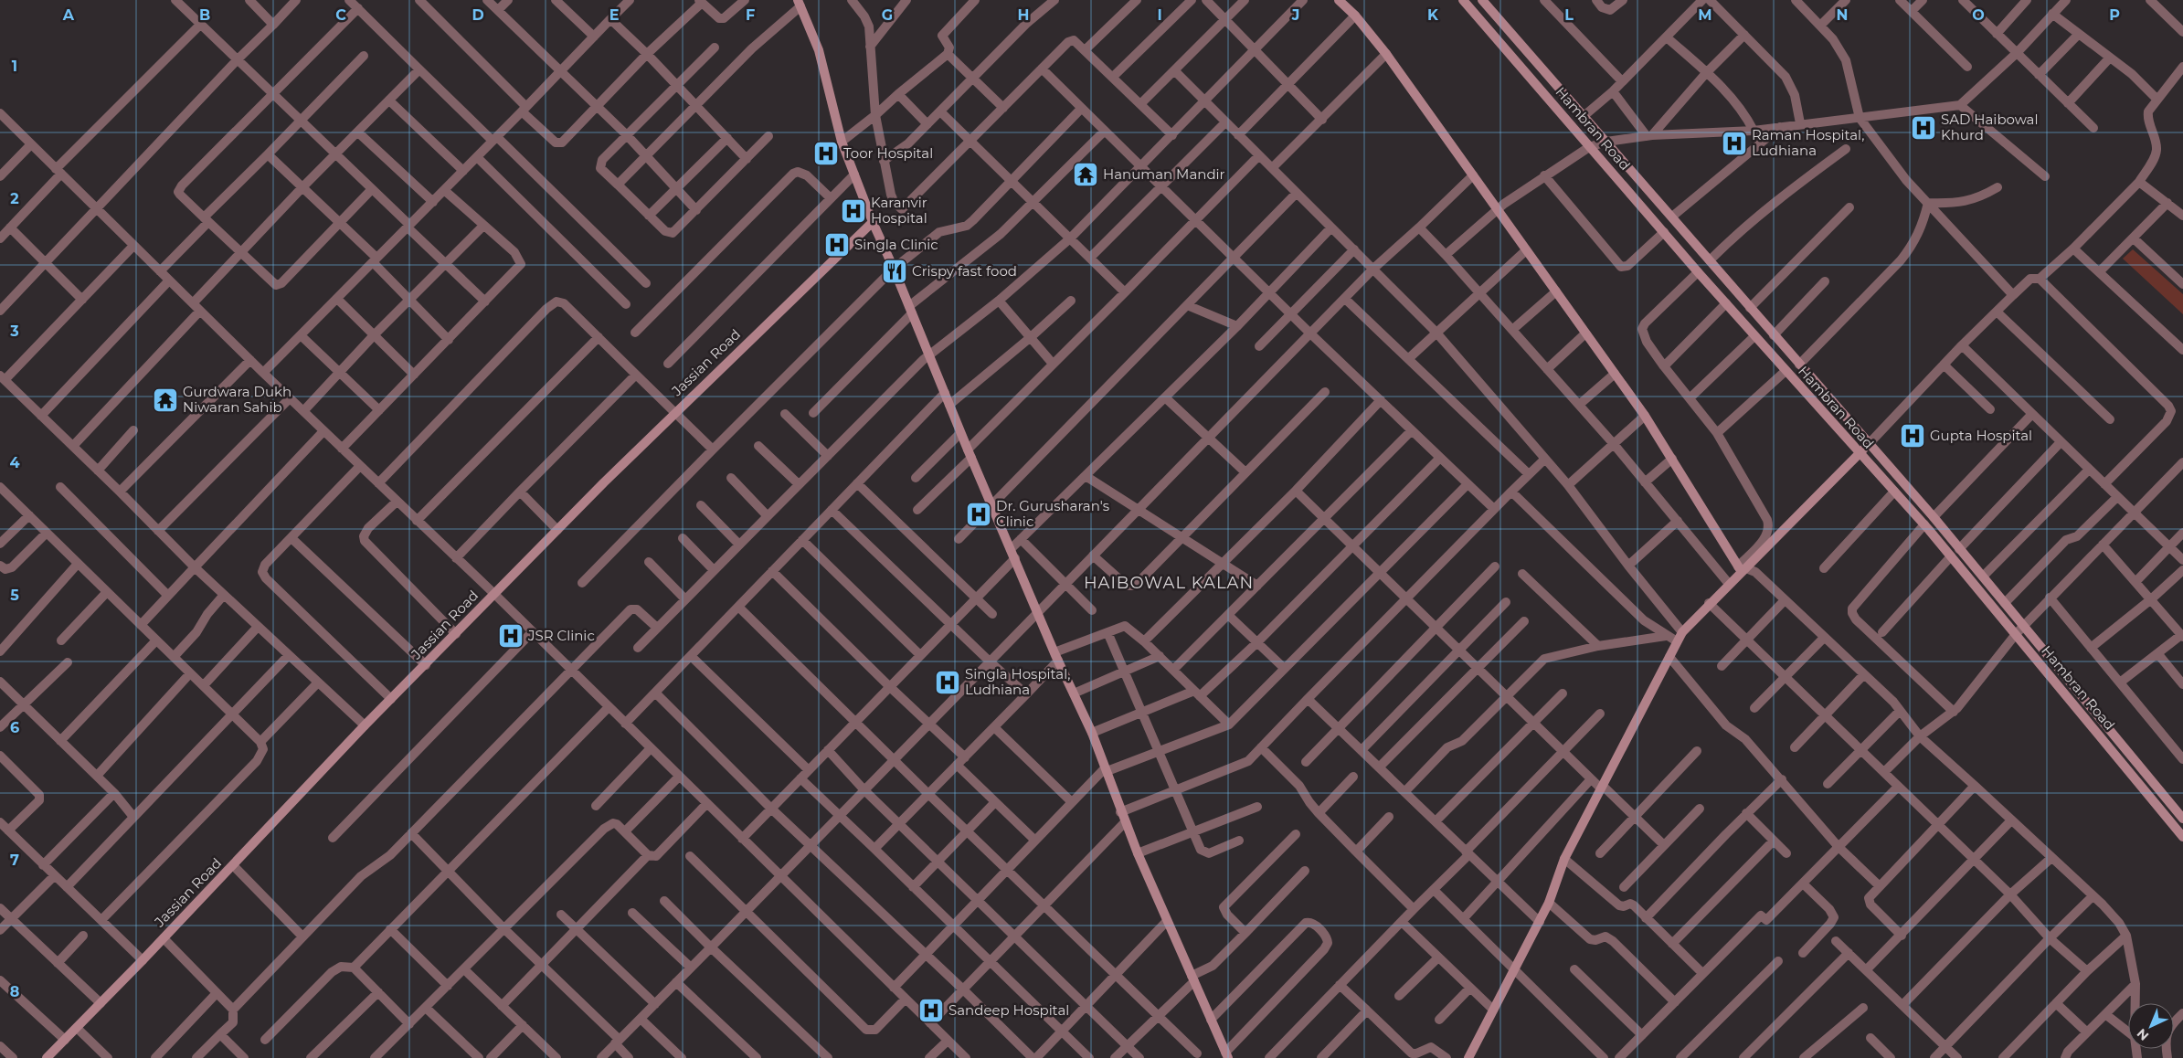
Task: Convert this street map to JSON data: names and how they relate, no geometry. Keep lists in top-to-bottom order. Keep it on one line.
{"streets":{"street":["Hambran Road","Jassian Road"]},"districts":["HAIBOWAL KALAN"],"places":{"hospital":["SAD Haibowal Khurd","Raman Hospital, Ludhiana","Toor Hospital","Karanvir Hospital","Singla Clinic","Gupta Hospital","Dr. Gurusharan's Clinic","JSR Clinic","Singla Hospital, Ludhiana","Sandeep Hospital"],"temple":["Hanuman Mandir","Gurdwara Dukh Niwaran Sahib"],"restaurant":["Crispy fast food"]},"north":"bottom left","grid":{"columns":["A","B","C","D","E","F","G","H","I","J","K","L","M","N","O","P"],"rows":["1","2","3","4","5","6","7","8"]}}
